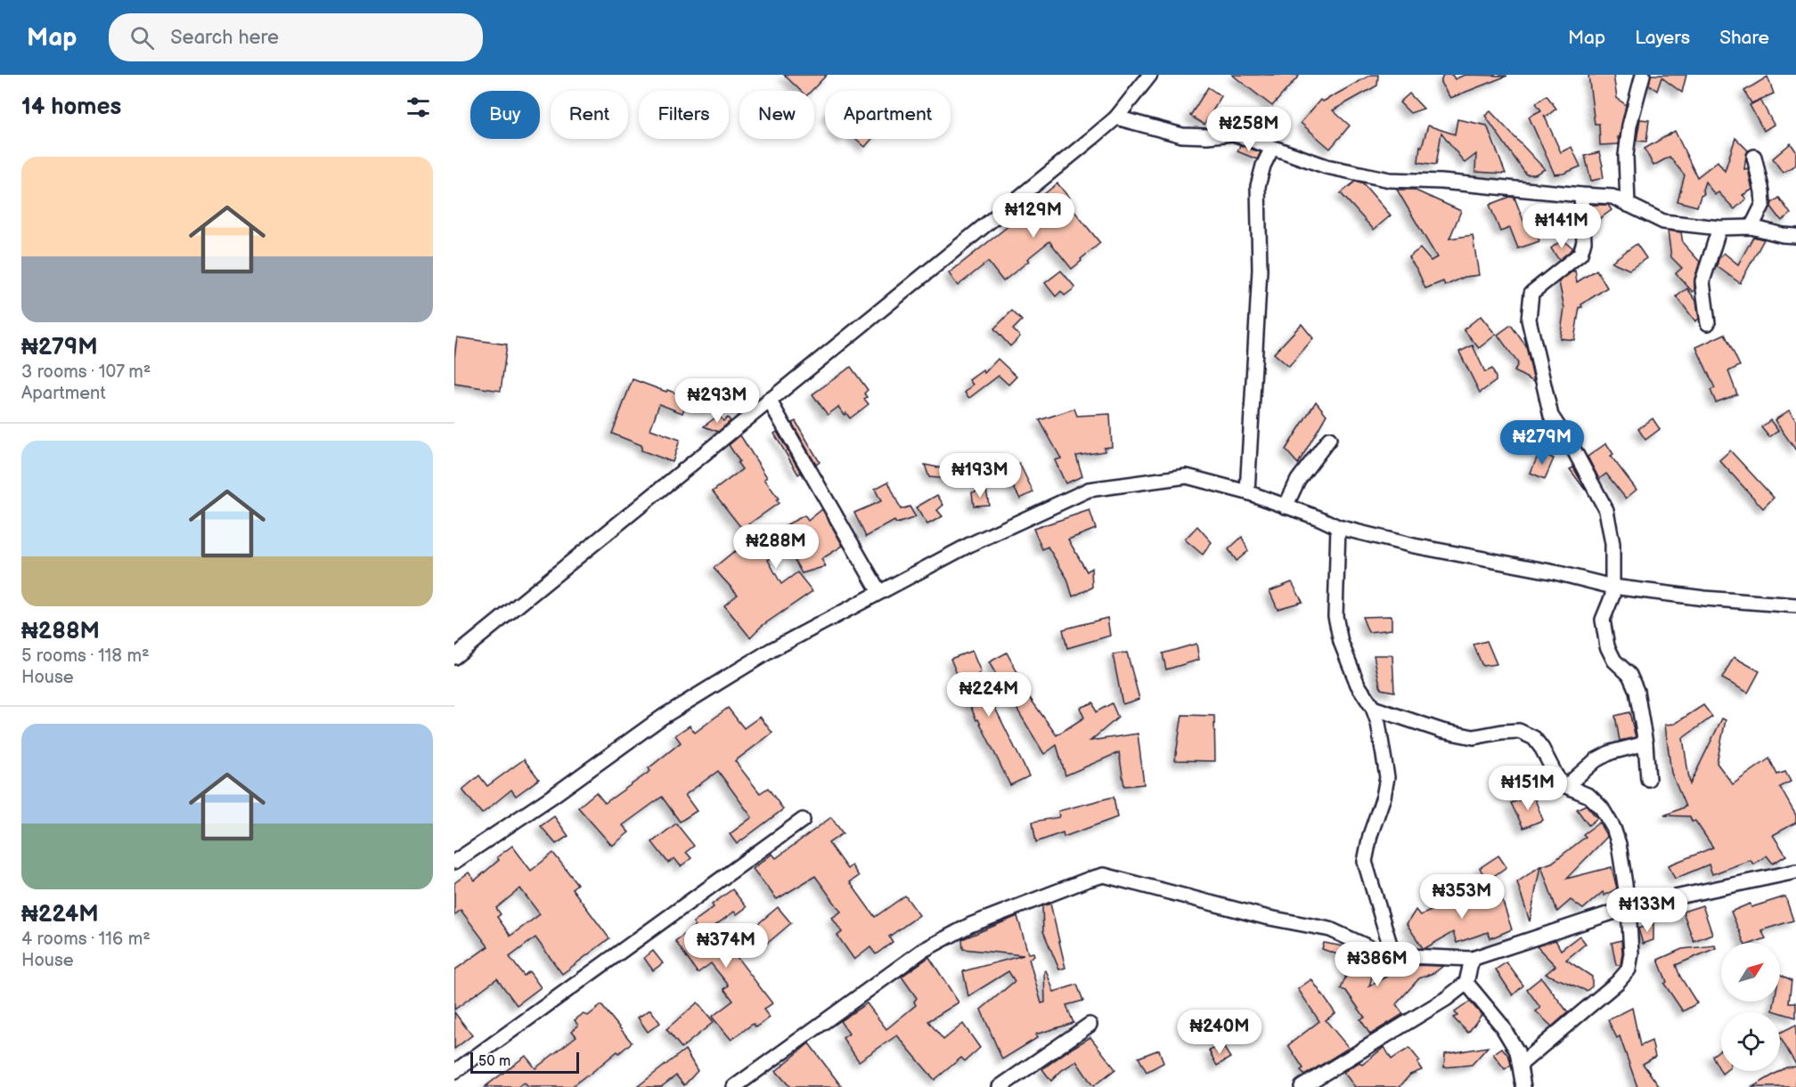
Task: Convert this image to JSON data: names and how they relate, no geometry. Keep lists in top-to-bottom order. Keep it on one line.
{"scale_bar":"50 m","north":"top right","page":{"header":"Map","search":"Search here","nav":["Map","Layers","Share"],"heading":"14 homes","chip":["Buy","Rent","Filters","New","Apartment"],"price":["₦258M","₦129M","₦141M","₦293M","₦279M","₦193M","₦288M","₦224M","₦151M","₦353M","₦133M","₦374M","₦386M","₦240M"],"list":[{"name":"₦279M","note":"3 rooms · 107 m² · Apartment"},{"name":"₦288M","note":"5 rooms · 118 m² · House"},{"name":"₦224M","note":"4 rooms · 116 m² · House"}],"scale":"50 m"}}
